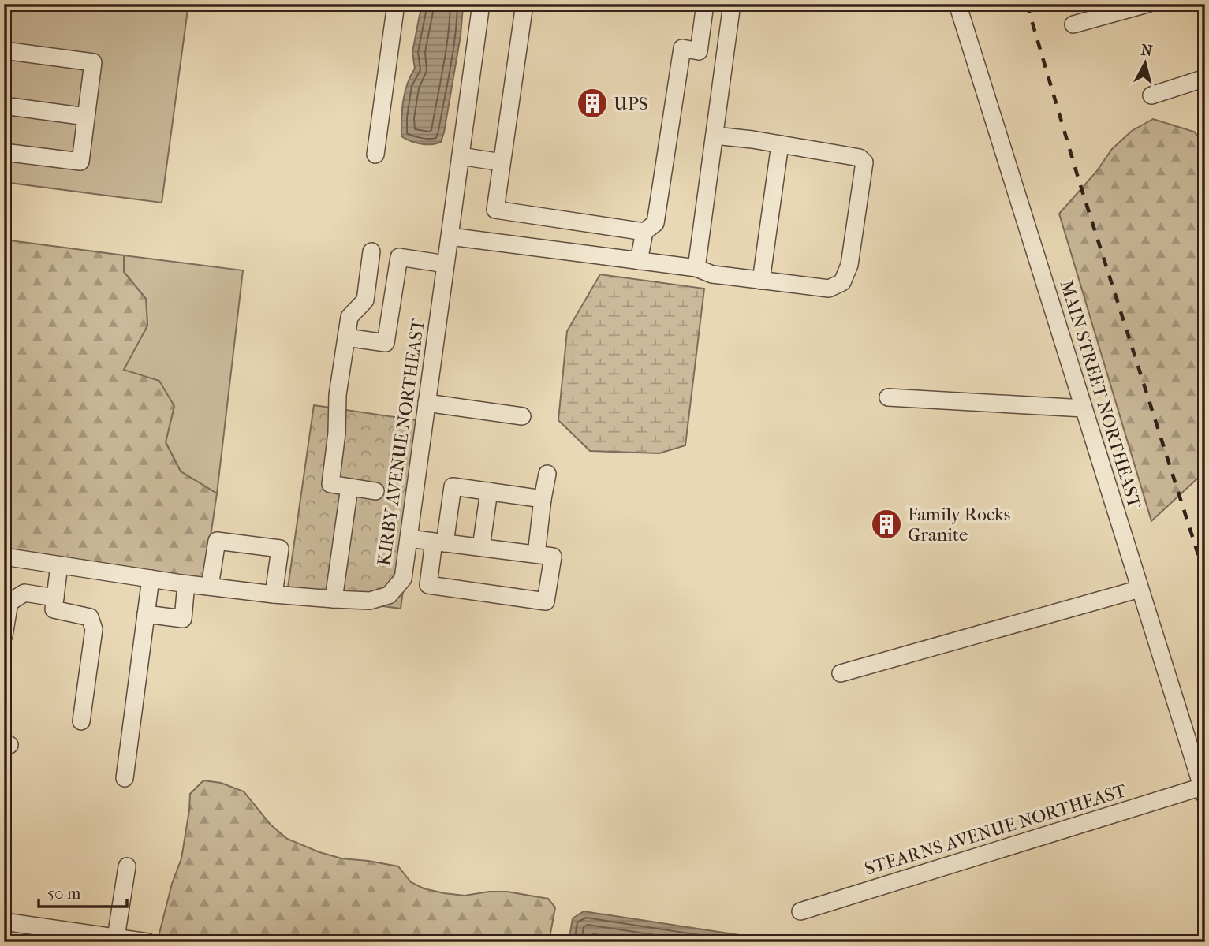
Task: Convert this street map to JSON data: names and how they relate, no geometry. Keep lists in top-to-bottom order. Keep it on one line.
{"streets":{"street":["MAIN STREET NORTHEAST","KIRBY AVENUE NORTHEAST","STEARNS AVENUE NORTHEAST"]},"crossings":[["MAIN STREET NORTHEAST","STEARNS AVENUE NORTHEAST"]],"places":{"building":["UPS","Family Rocks Granite"]},"scale_bar":"50 m","north":"top"}
